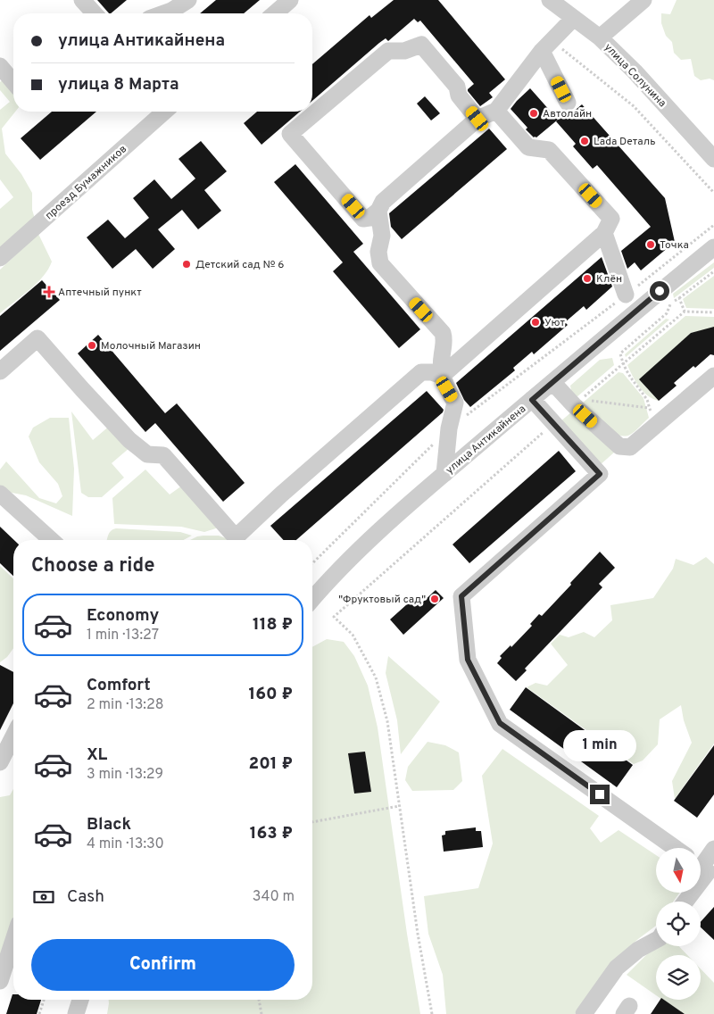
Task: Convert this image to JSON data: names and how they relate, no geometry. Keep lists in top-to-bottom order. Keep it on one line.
{"streets":{"street":["улица Солунина","проезд Бумажников","улица Антикайнена"]},"places":{"other":["Автолайн","Lada Dеталь","Точка","Детский сад № 6","Клён","Уют","Молочный Магазин","\"Фруктовый сад\""],"health":["Аптечный пункт"]},"north":"bottom","page":{"banner":["улица Антикайнена","улица 8 Марта"],"heading":"Choose a ride","list":[{"name":"Economy","note":"1 min · 13:27","value":"118 ₽"},{"name":"Comfort","note":"2 min · 13:28","value":"160 ₽"},{"name":"XL","note":"3 min · 13:29","value":"201 ₽"},{"name":"Black","note":"4 min · 13:30","value":"163 ₽"}],"bubble":"1 min","pay":["Cash","340 m"],"buttons":"Confirm"}}
